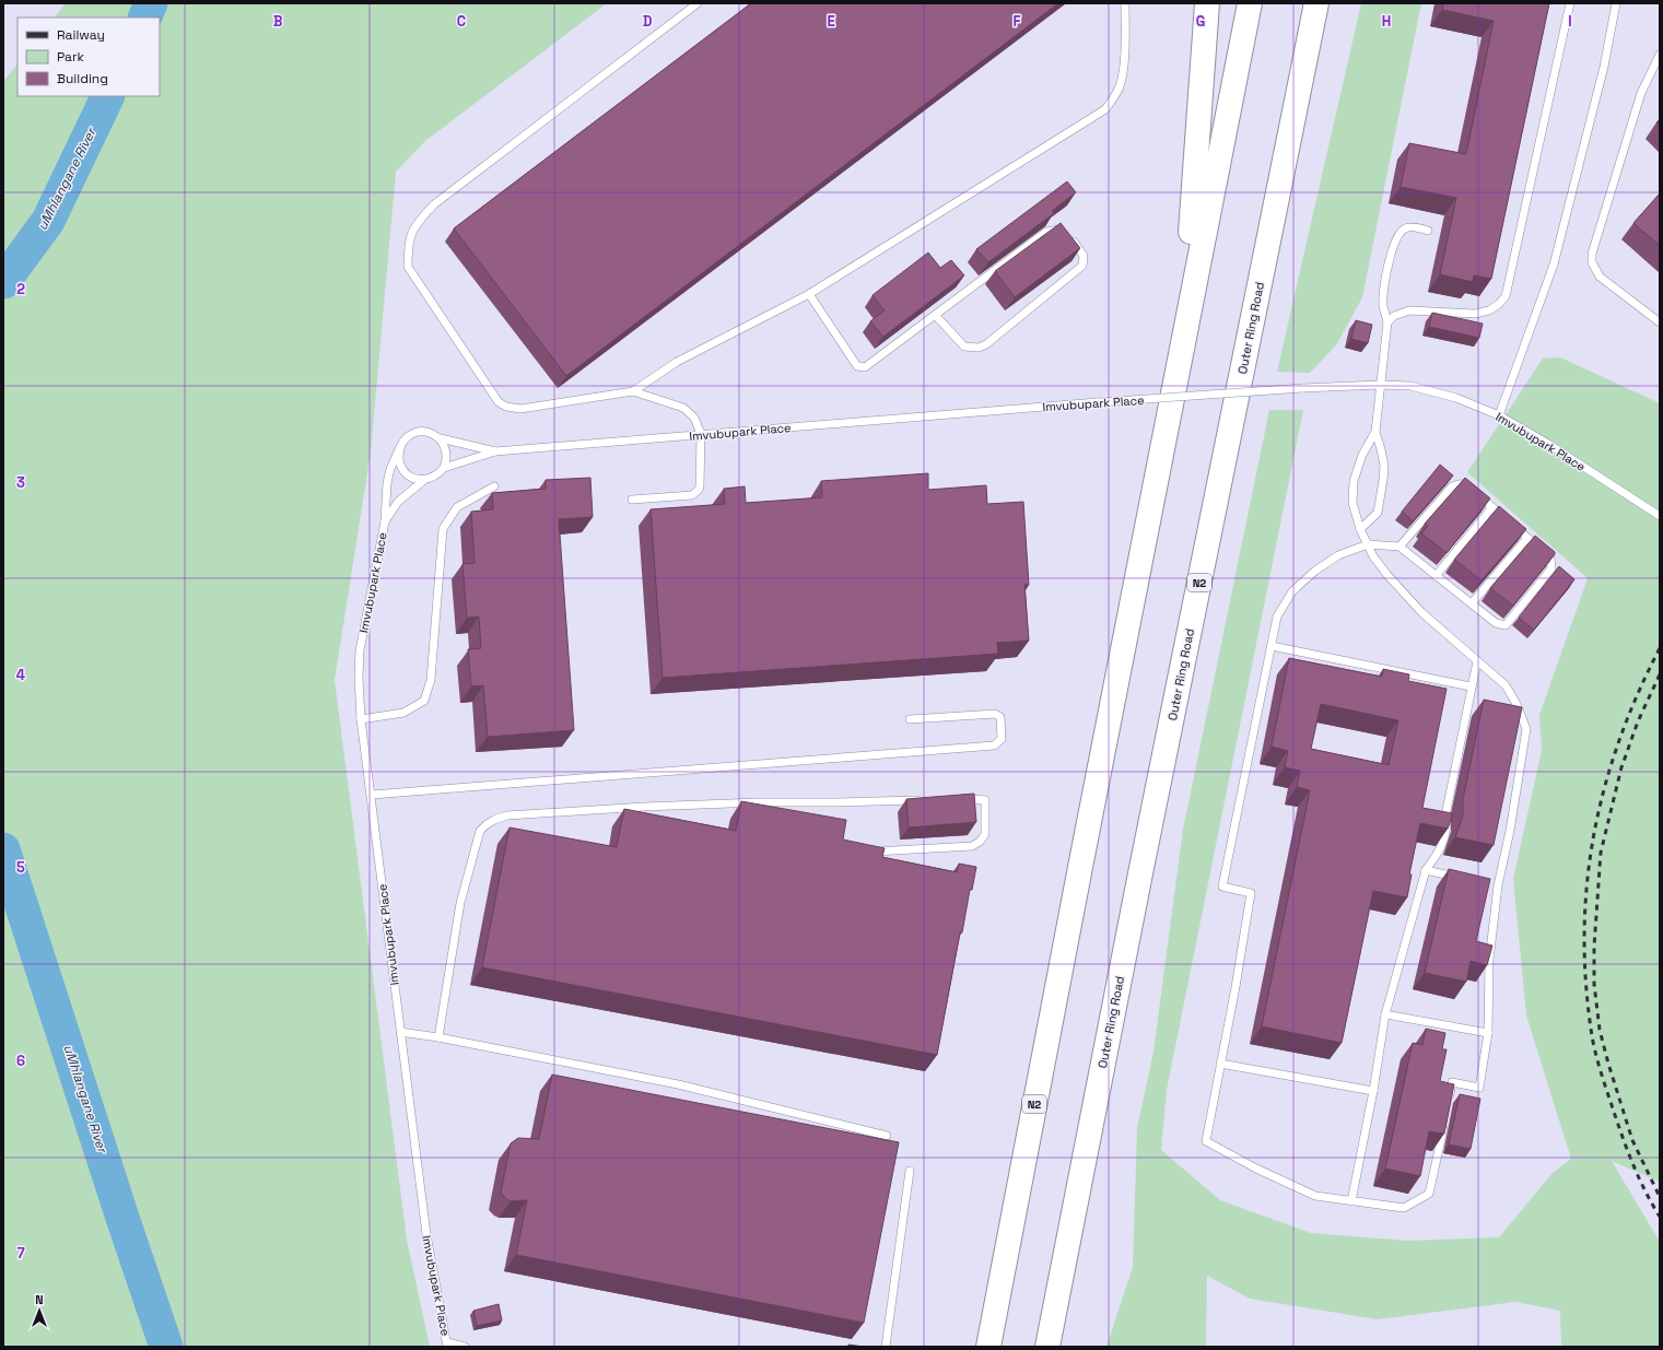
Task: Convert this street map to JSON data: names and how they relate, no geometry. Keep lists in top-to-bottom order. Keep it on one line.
{"streets":{"highway":["Outer Ring Road","N2"],"lane":["Imvubupark Place"]},"water":["uMhlangane River"],"legend":["Railway","Park","Building"],"north":"top","grid":{"columns":["B","C","D","E","F","G","H","I"],"rows":["2","3","4","5","6","7"]}}
